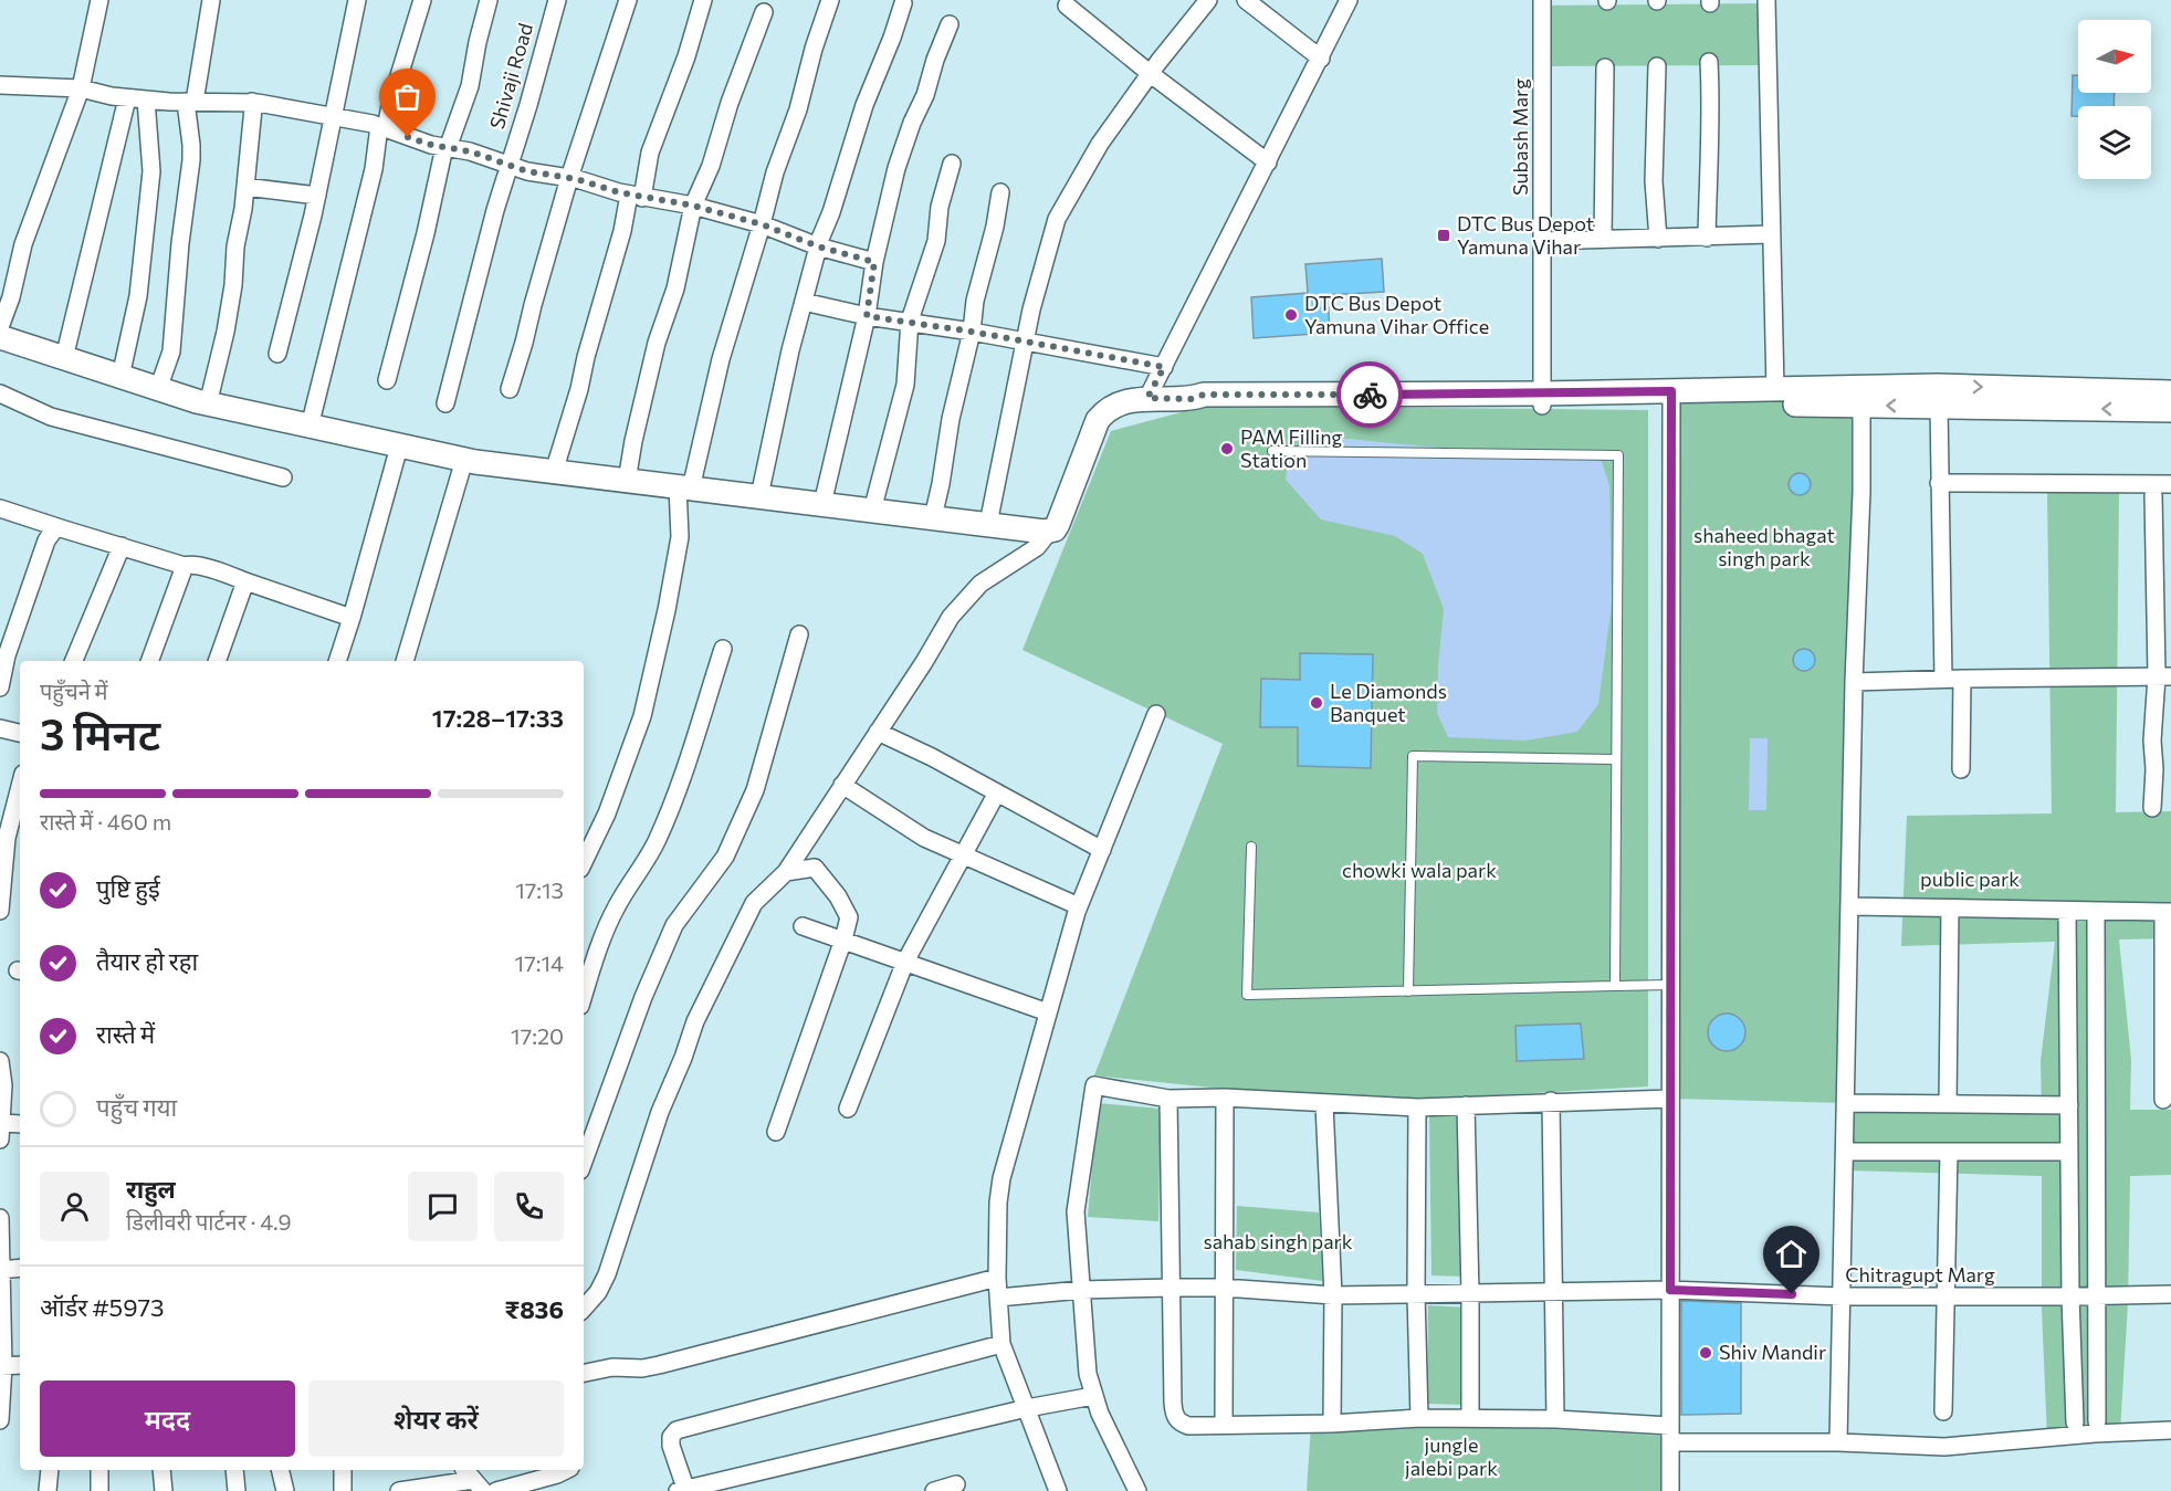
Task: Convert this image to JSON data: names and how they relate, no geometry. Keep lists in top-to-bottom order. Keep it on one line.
{"streets":{"street":["Shivaji Road","Subash Marg","Chitragupt Marg"]},"parks":["shaheed bhagat singh park","chowki wala park","public park","sahab singh park","jungle jalebi park"],"places":{"transit":["DTC Bus Depot Yamuna Vihar"],"other":["DTC Bus Depot Yamuna Vihar Office","PAM Filling Station","Le Diamonds Banquet","Shiv Mandir"]},"north":"right","page":{"heading":["3 मिनट","पहुँचने में","17:28–17:33"],"panel":["राहुल","डिलीवरी पार्टनर · 4.9","ऑर्डर #5973","₹836"],"bar":"रास्ते में · 460 m","list":[["पुष्टि हुई","17:13"],["तैयार हो रहा","17:14"],["रास्ते में","17:20"],"पहुँच गया"],"buttons":["मदद","शेयर करें"]}}
